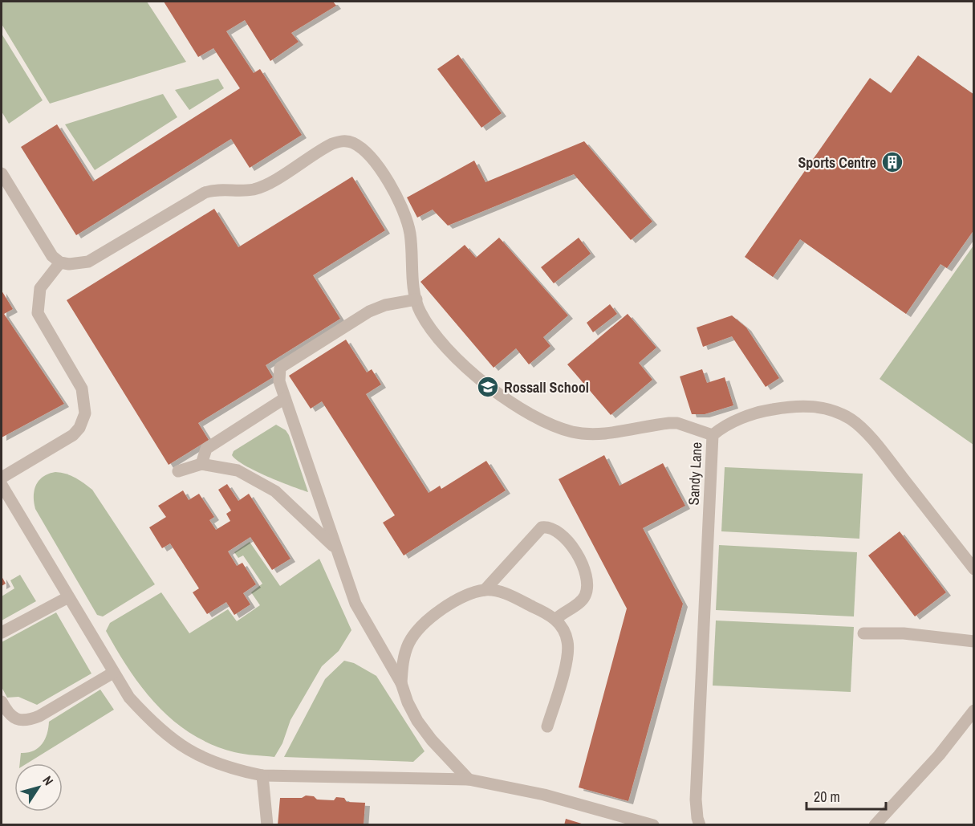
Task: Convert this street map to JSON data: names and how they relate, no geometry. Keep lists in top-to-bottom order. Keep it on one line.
{"streets":{"lane":["Sandy Lane"]},"places":{"building":["Sports Centre"],"school or university":["Rossall School"]},"scale_bar":"20 m","north":"top right"}
